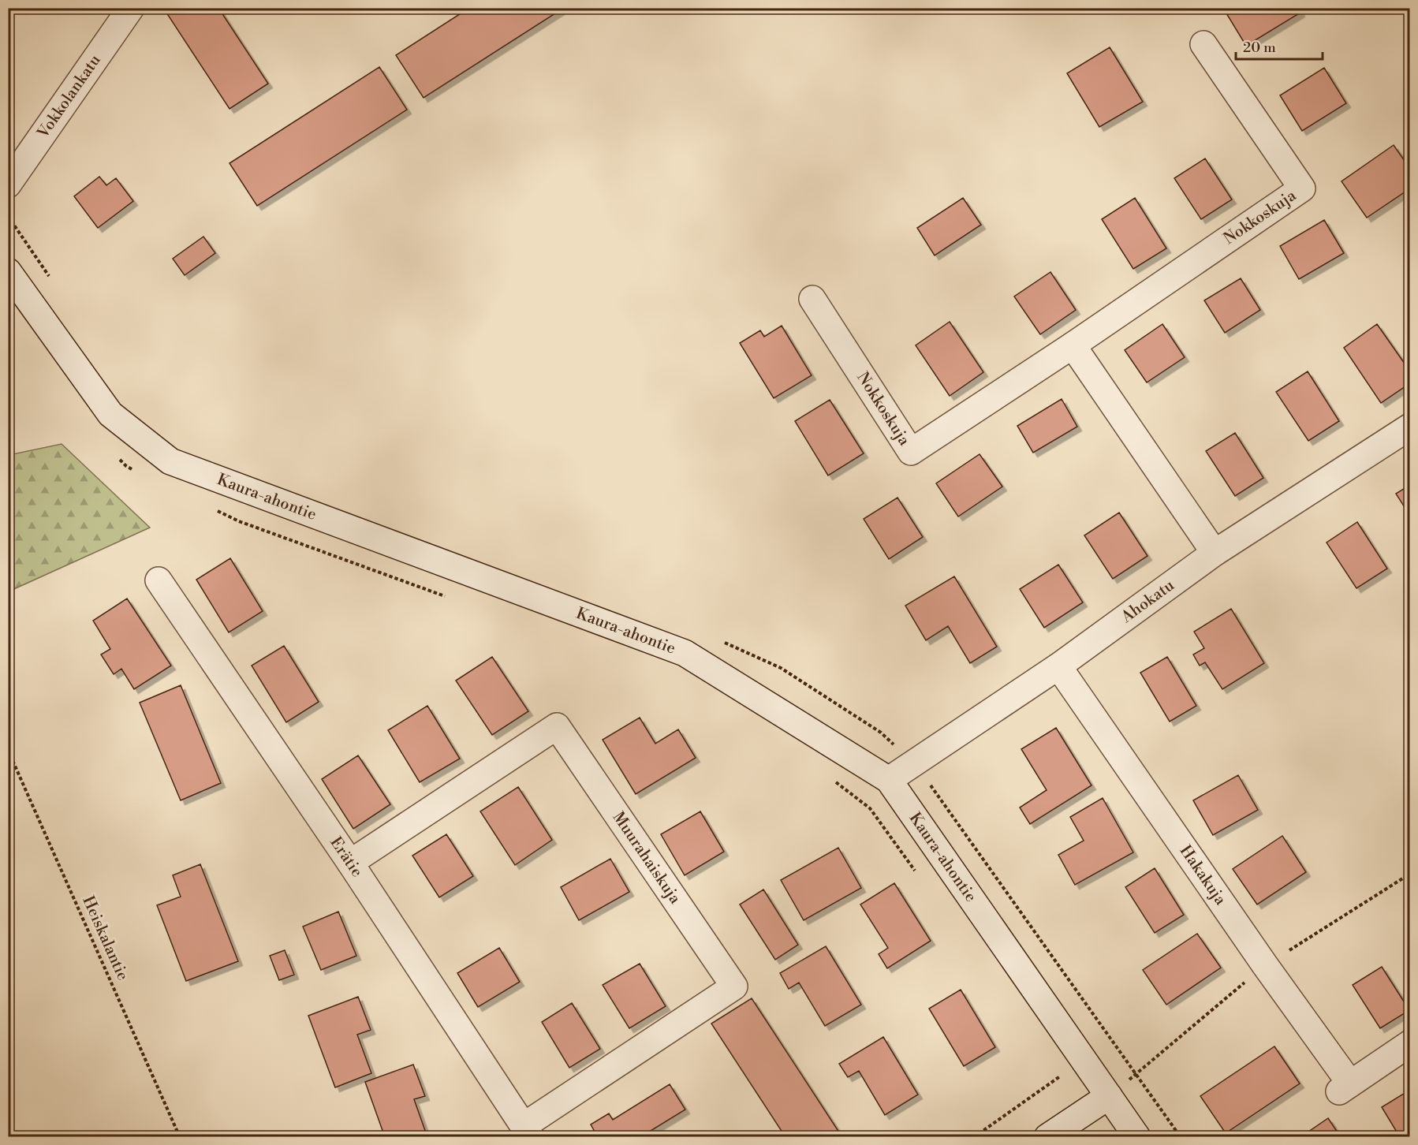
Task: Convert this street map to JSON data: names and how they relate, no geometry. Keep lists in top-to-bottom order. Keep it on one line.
{"streets":{"street":["Vokkolankatu","Nokkoskuja","Kaura-ahontie","Ahokatu","Erätie","Muurahaiskuja","Hakakuja"],"path":["Heiskalantie"]},"crossings":[["Kaura-ahontie","Ahokatu"],["Ahokatu","Hakakuja"],["Erätie","Muurahaiskuja"]],"scale_bar":"20 m"}
